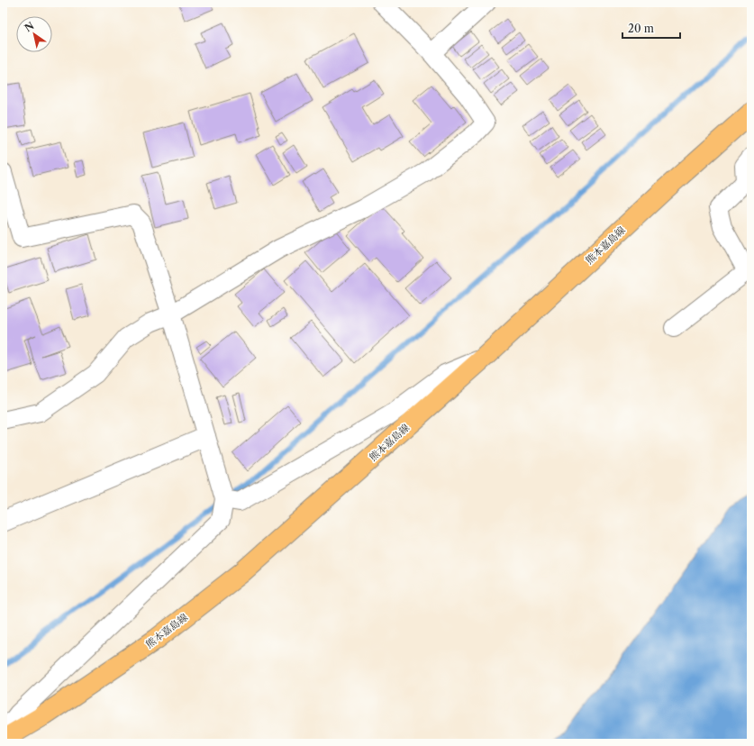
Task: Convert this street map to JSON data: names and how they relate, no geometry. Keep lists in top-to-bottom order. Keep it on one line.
{"streets":{"main road":["熊本嘉島線"]},"scale_bar":"20 m","north":"top left"}
